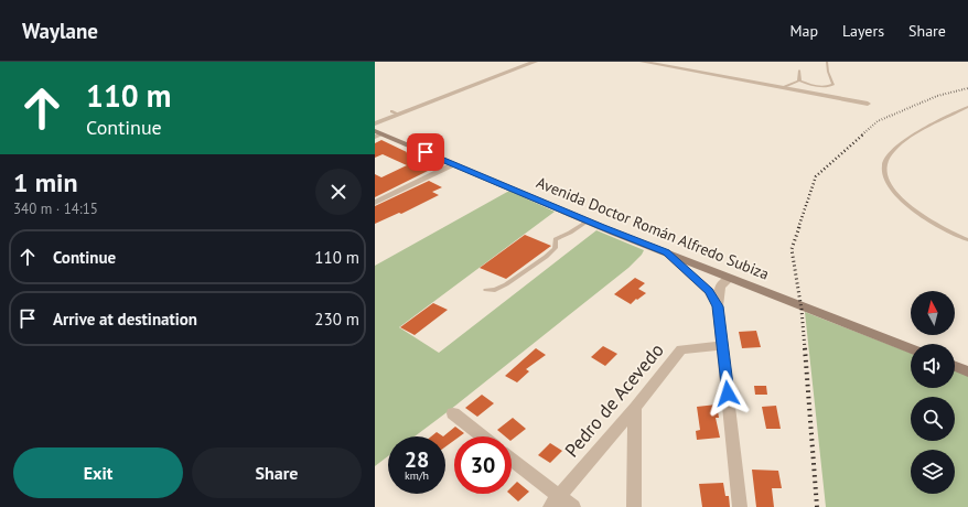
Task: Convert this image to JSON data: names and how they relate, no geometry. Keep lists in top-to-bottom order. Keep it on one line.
{"streets":{"main road":["Avenida Doctor Román Alfredo Subiza"],"street":["Pedro de Acevedo"]},"north":"top","page":{"header":"Waylane","nav":["Map","Layers","Share"],"turn":["110 m","Continue"],"heading":["1 min","340 m · 14:15"],"list":[{"name":"Continue","value":"110 m"},{"name":"Arrive at destination","value":"230 m"}],"speed":"28 km/h","limit":"30","buttons":["Exit","Share"]}}
